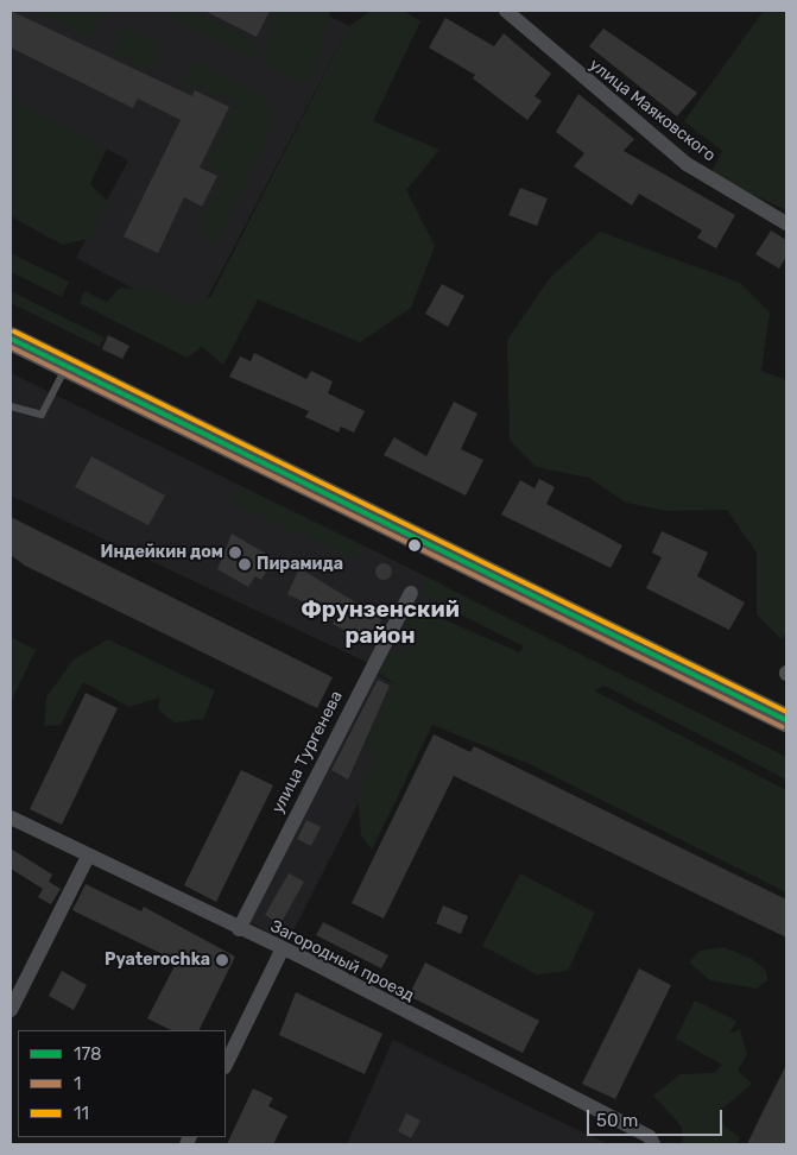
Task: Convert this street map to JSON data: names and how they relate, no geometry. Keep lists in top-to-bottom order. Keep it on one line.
{"streets":{"street":["улица Маяковского","улица Тургенева","Загородный проезд"]},"crossings":[["улица Тургенева","Загородный проезд"]],"districts":["Фрунзенский район"],"places":["Индейкин дом","Пирамида","Pyaterochka"],"lines":["transit line 11","transit line 178","transit line 1"],"legend":["178","1","11"],"scale_bar":"50 m"}
